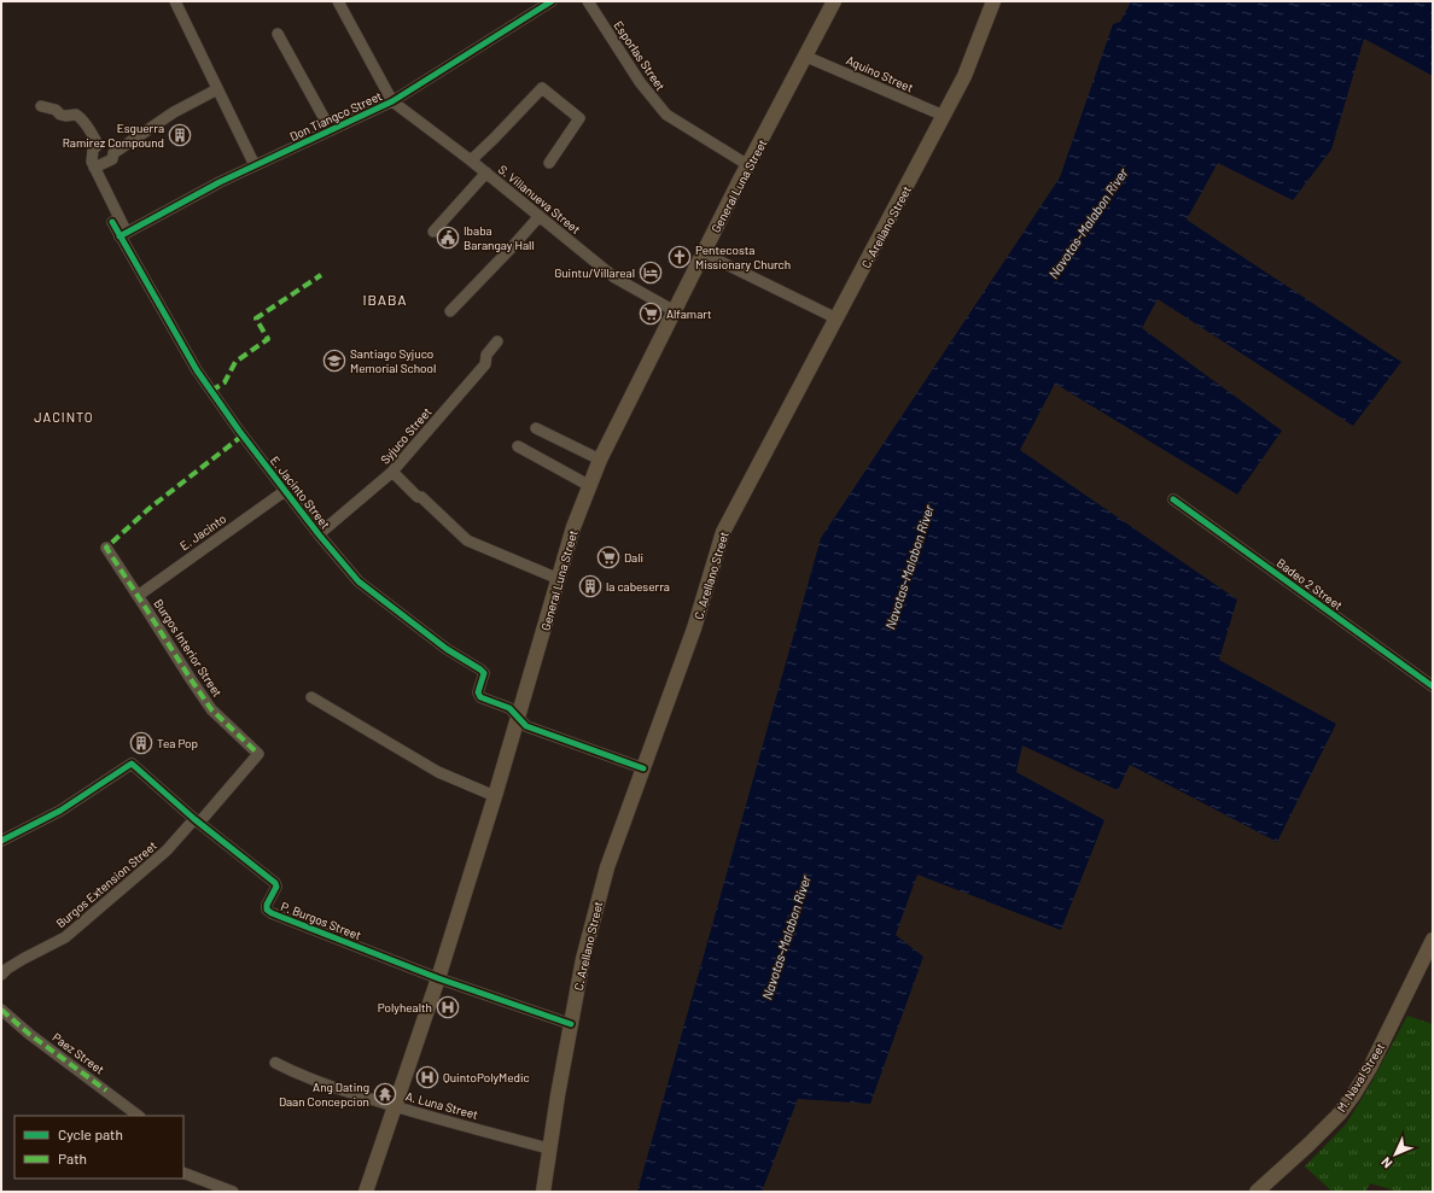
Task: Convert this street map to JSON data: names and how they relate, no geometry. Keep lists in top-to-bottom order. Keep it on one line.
{"streets":{"main road":["General Luna Street","C. Arellano Street","M. Naval Street"],"street":["Esporlas Street","Aquino Street","Don Tiangco Street","S. Villanueva Street","Syjuco Street","E. Jacinto Street","E. Jacinto","Badeo 2 Street","Burgos Interior Street","Burgos Extension Street","P. Burgos Street","Paez Street","A. Luna Street"]},"crossings":[["Esporlas Street","General Luna Street"],["Aquino Street","General Luna Street"],["Aquino Street","C. Arellano Street"],["Don Tiangco Street","S. Villanueva Street"],["Don Tiangco Street","E. Jacinto Street"],["General Luna Street","S. Villanueva Street"],["General Luna Street","E. Jacinto Street"],["General Luna Street","P. Burgos Street"],["General Luna Street","A. Luna Street"],["C. Arellano Street","P. Burgos Street"],["C. Arellano Street","A. Luna Street"],["Syjuco Street","E. Jacinto Street"],["E. Jacinto Street","E. Jacinto"],["E. Jacinto","Burgos Interior Street"],["Burgos Interior Street","Burgos Extension Street"],["Burgos Extension Street","P. Burgos Street"]],"districts":["IBABA","JACINTO"],"water":["Navotas-Malabon River"],"places":{"building":["Esguerra Ramirez Compound","la cabeserra","Tea Pop"],"public building":["Ibaba Barangay Hall"],"church":["Pentecosta Missionary Church"],"hotel":["Guintu/Villareal"],"supermarket":["Alfamart","Dali"],"school or university":["Santiago Syjuco Memorial School"],"hospital":["Polyhealth","QuintoPolyMedic"],"temple":["Ang Dating Daan Concepcion"]},"legend":["Cycle path","Path"],"north":"bottom left"}
